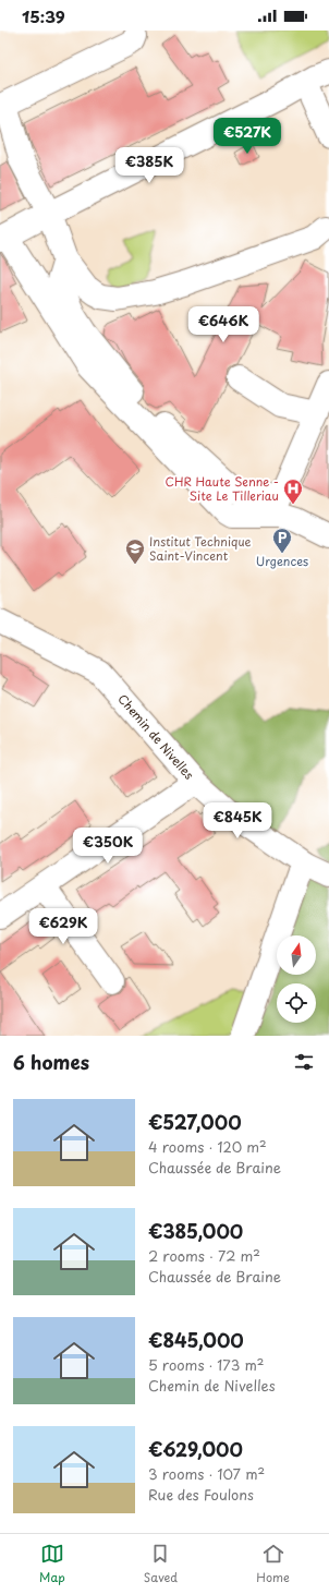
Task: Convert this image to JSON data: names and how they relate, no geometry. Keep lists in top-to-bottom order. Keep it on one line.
{"streets":{"street":["Chemin de Nivelles"]},"places":{"hospital":["CHR Haute Senne - Site Le Tilleriau"],"parking":["Urgences"],"school or university":["Institut Technique Saint-Vincent"]},"north":"top","page":{"status":"15:39","price":["€527K","€385K","€646K","€845K","€350K","€629K"],"heading":"6 homes","list":[{"name":"€527,000","note":"4 rooms · 120 m² · Chaussée de Braine"},{"name":"€385,000","note":"2 rooms · 72 m² · Chaussée de Braine"},{"name":"€845,000","note":"5 rooms · 173 m² · Chemin de Nivelles"},{"name":"€629,000","note":"3 rooms · 107 m² · Rue des Foulons"}],"tabs":["Map","Saved","Home"]}}
